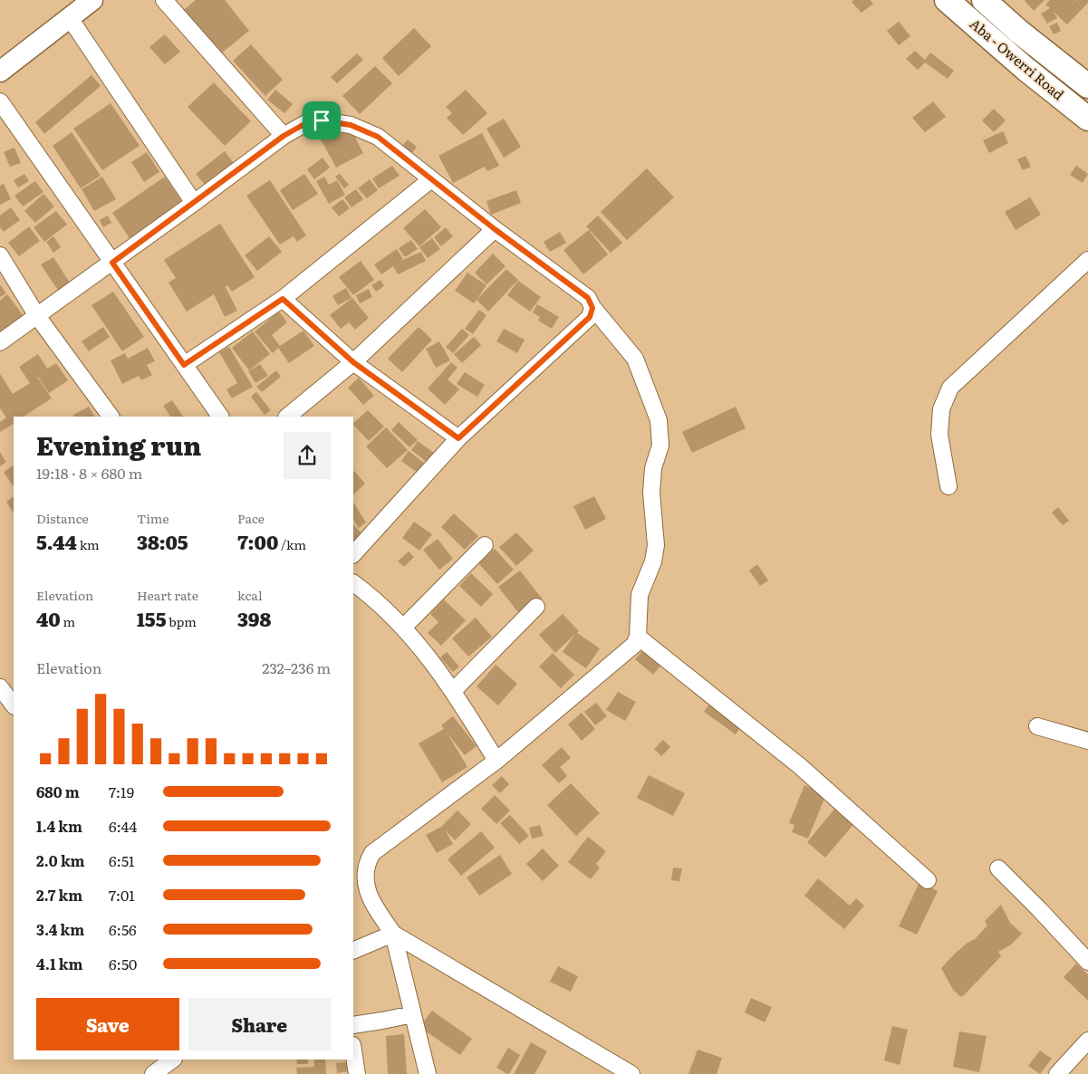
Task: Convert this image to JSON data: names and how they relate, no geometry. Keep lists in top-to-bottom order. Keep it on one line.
{"streets":{"highway":["Aba - Owerri Road"]},"page":{"heading":["Evening run","19:18 · 8 × 680 m"],"stats":[["Distance","5.44 km"],["Time","38:05"],["Pace","7:00 /km"],["Elevation","40 m"],["Heart rate","155 bpm"],["kcal","398"]],"chart":["Elevation","232–236 m"],"list":[{"name":"680 m","note":"7:19"},{"name":"1.4 km","note":"6:44"},{"name":"2.0 km","note":"6:51"},{"name":"2.7 km","note":"7:01"},{"name":"3.4 km","note":"6:56"},{"name":"4.1 km","note":"6:50"}],"buttons":["Save","Share"]}}
